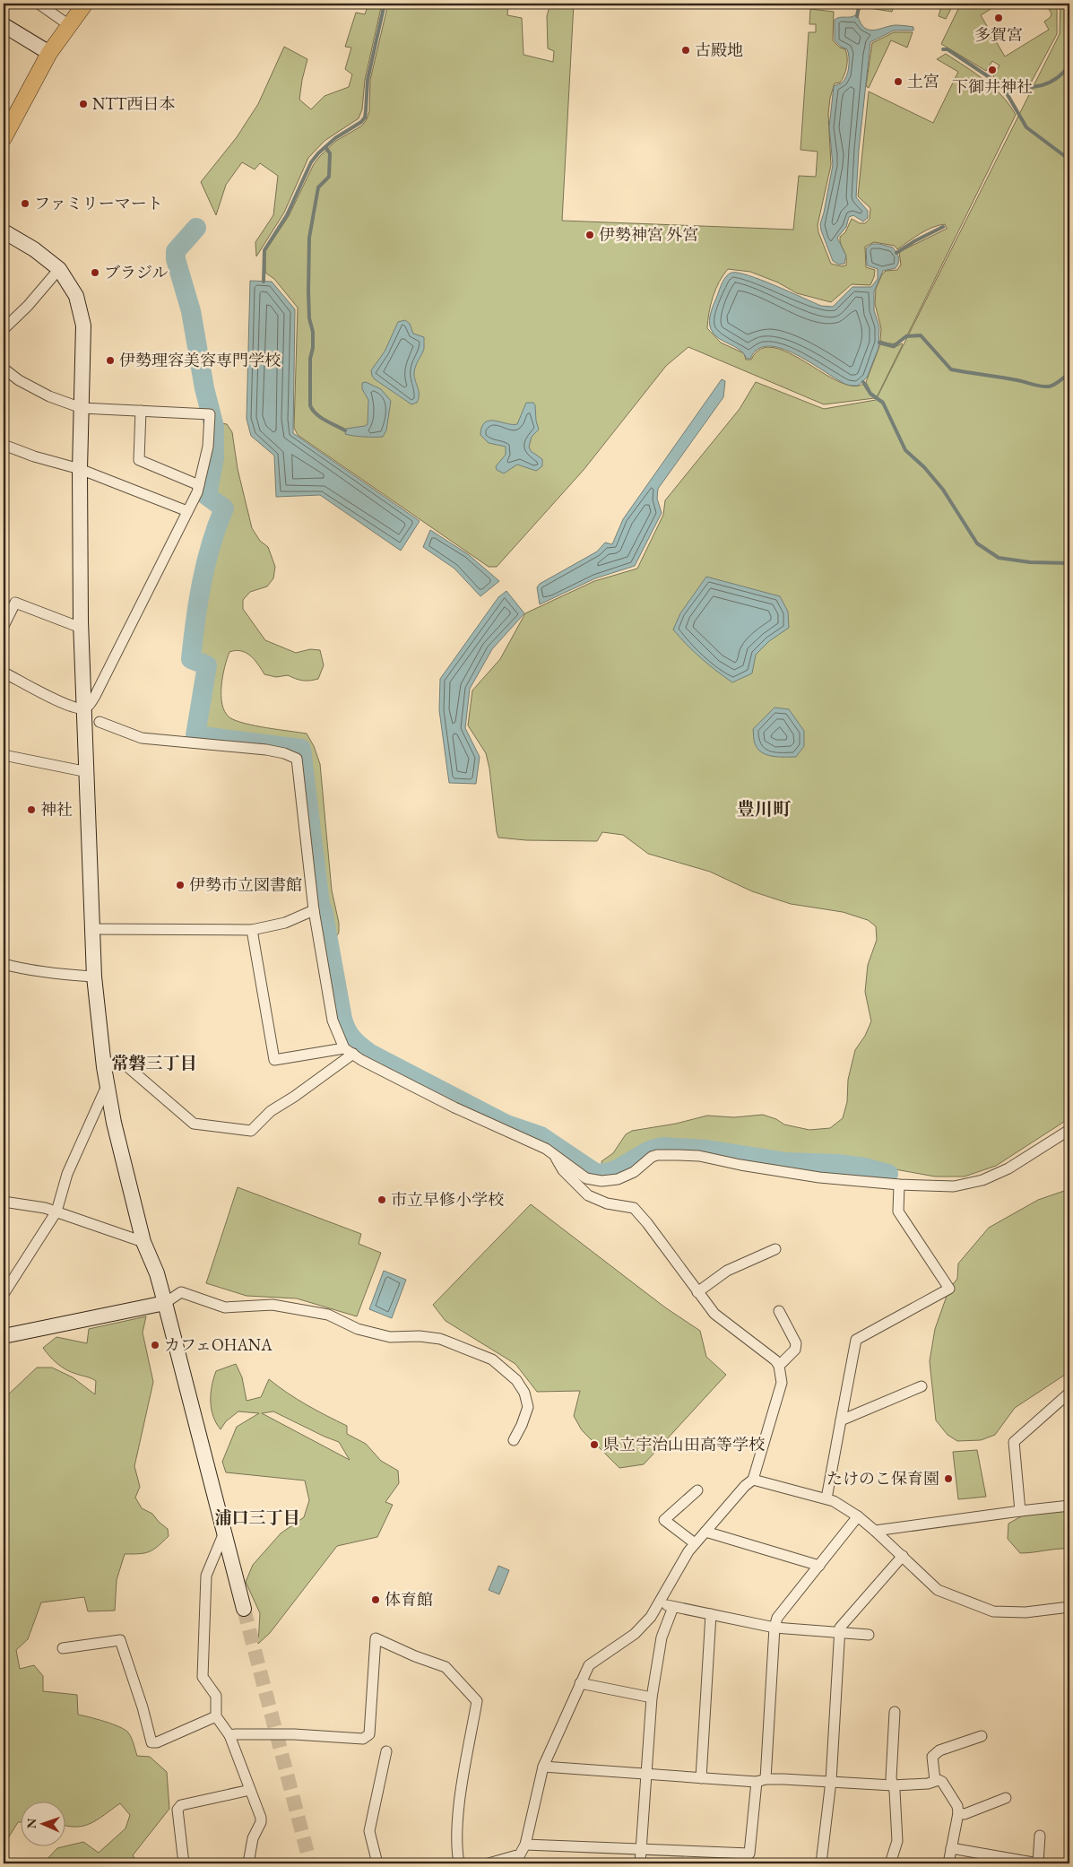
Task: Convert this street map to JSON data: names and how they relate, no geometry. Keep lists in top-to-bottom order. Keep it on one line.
{"districts":["豊川町","常磐三丁目","浦口三丁目"],"places":["多賀宮","古殿地","下御井神社","土宮","NTT西日本","ファミリーマート","伊勢神宮 外宮","ブラジル","伊勢理容美容専門学校","神社","伊勢市立図書館","市立早修小学校","カフェOHANA","県立宇治山田高等学校","たけのこ保育園","体育館"],"north":"left"}
